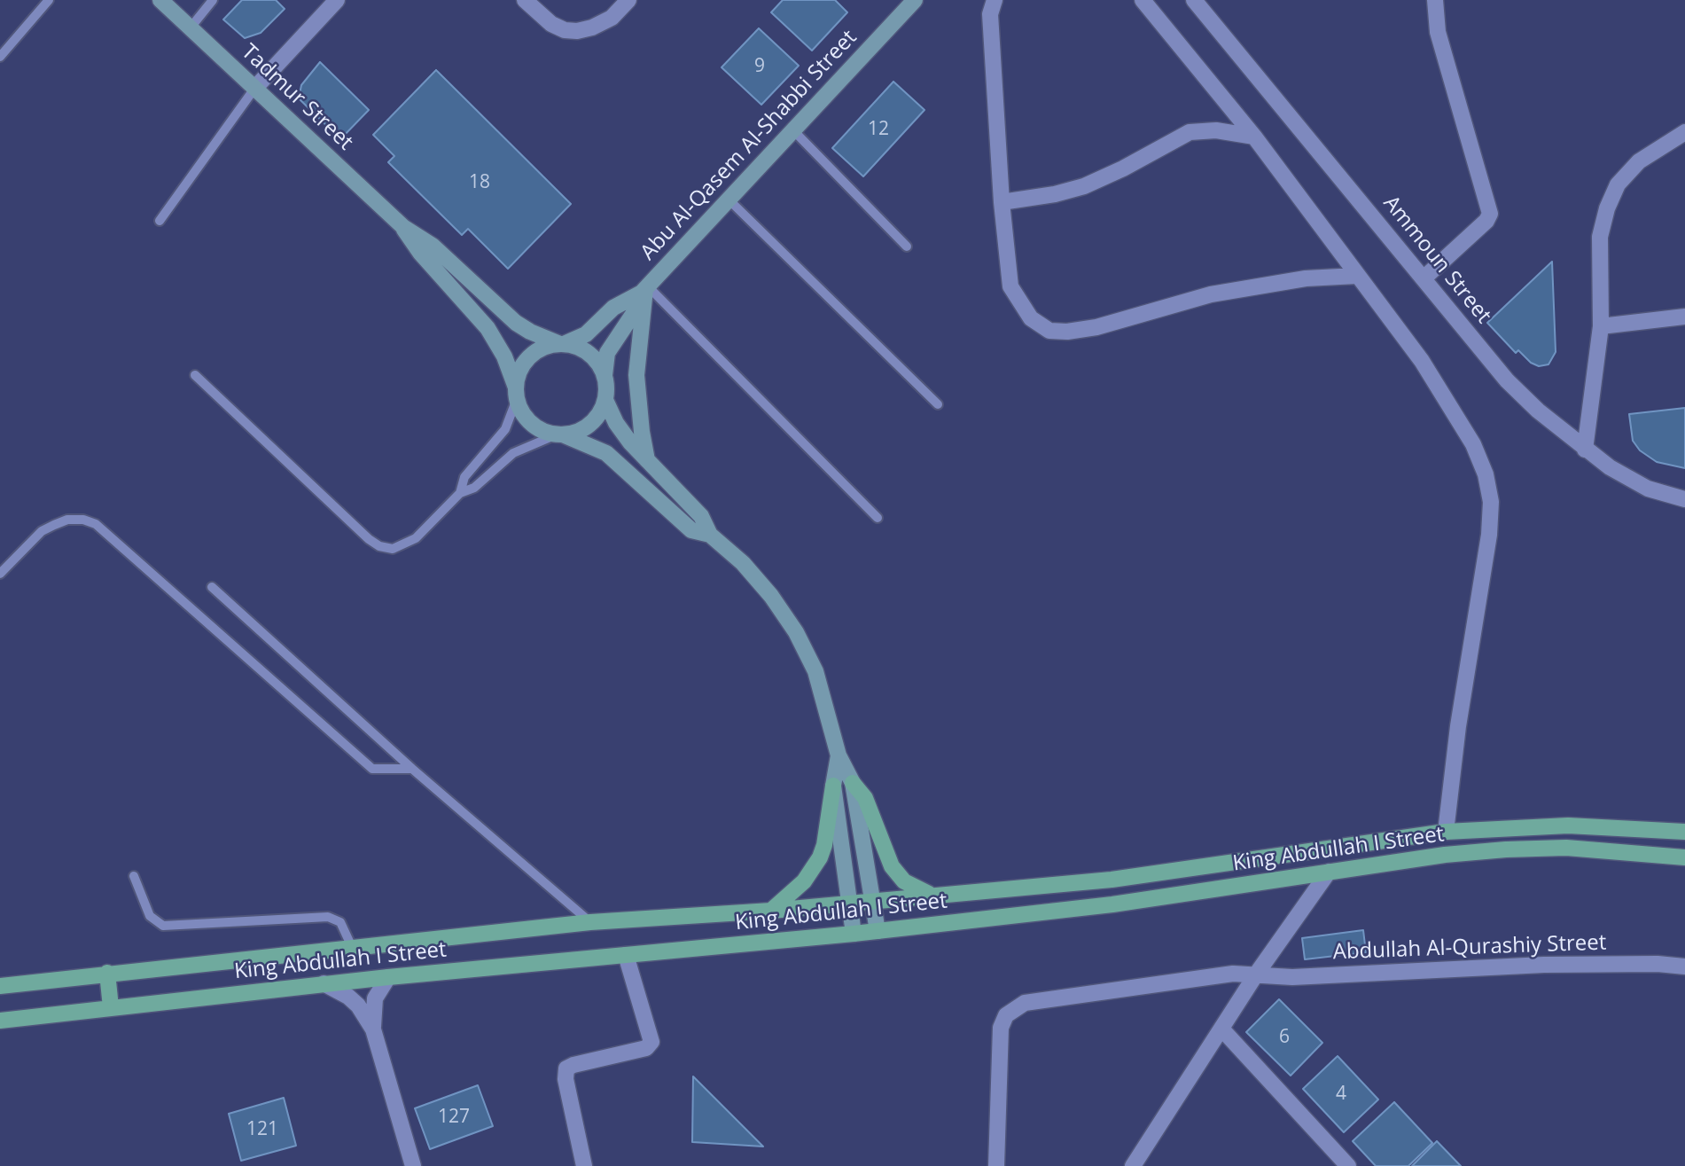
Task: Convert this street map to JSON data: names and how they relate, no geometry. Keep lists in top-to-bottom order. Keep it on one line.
{"streets":{"main road":["King Abdullah I Street"],"street":["Tadmur Street","Abu Al-Qasem Al-Shabbi Street","Ammoun Street","Abdullah Al-Qurashiy Street"]},"crossings":[["Tadmur Street","Abu Al-Qasem Al-Shabbi Street"]],"house_numbers":["9","12","18","6","4","127","121"]}
